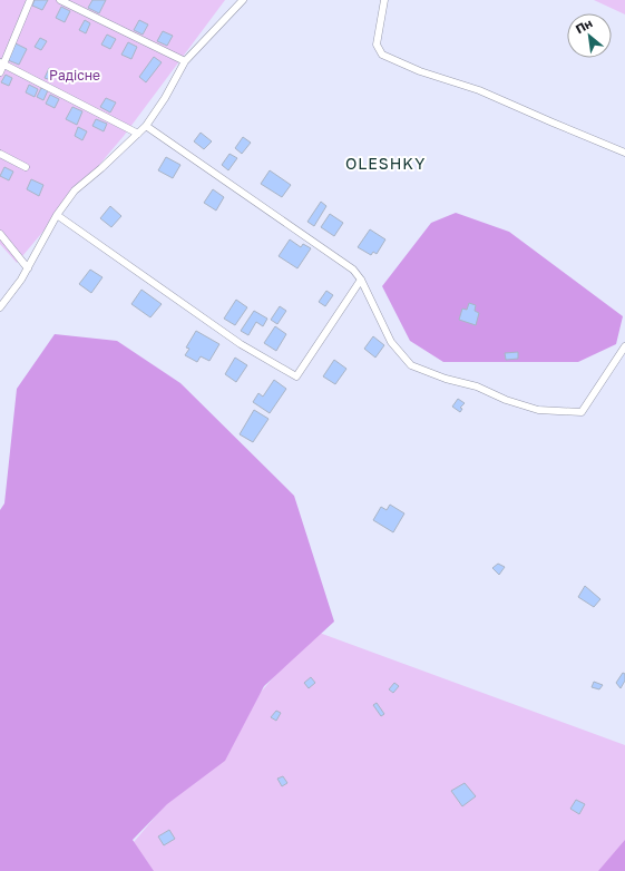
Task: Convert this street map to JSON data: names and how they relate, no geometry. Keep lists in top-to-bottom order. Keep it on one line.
{"districts":["OLESHKY"],"parks":["Радісне"],"north":"top left"}
